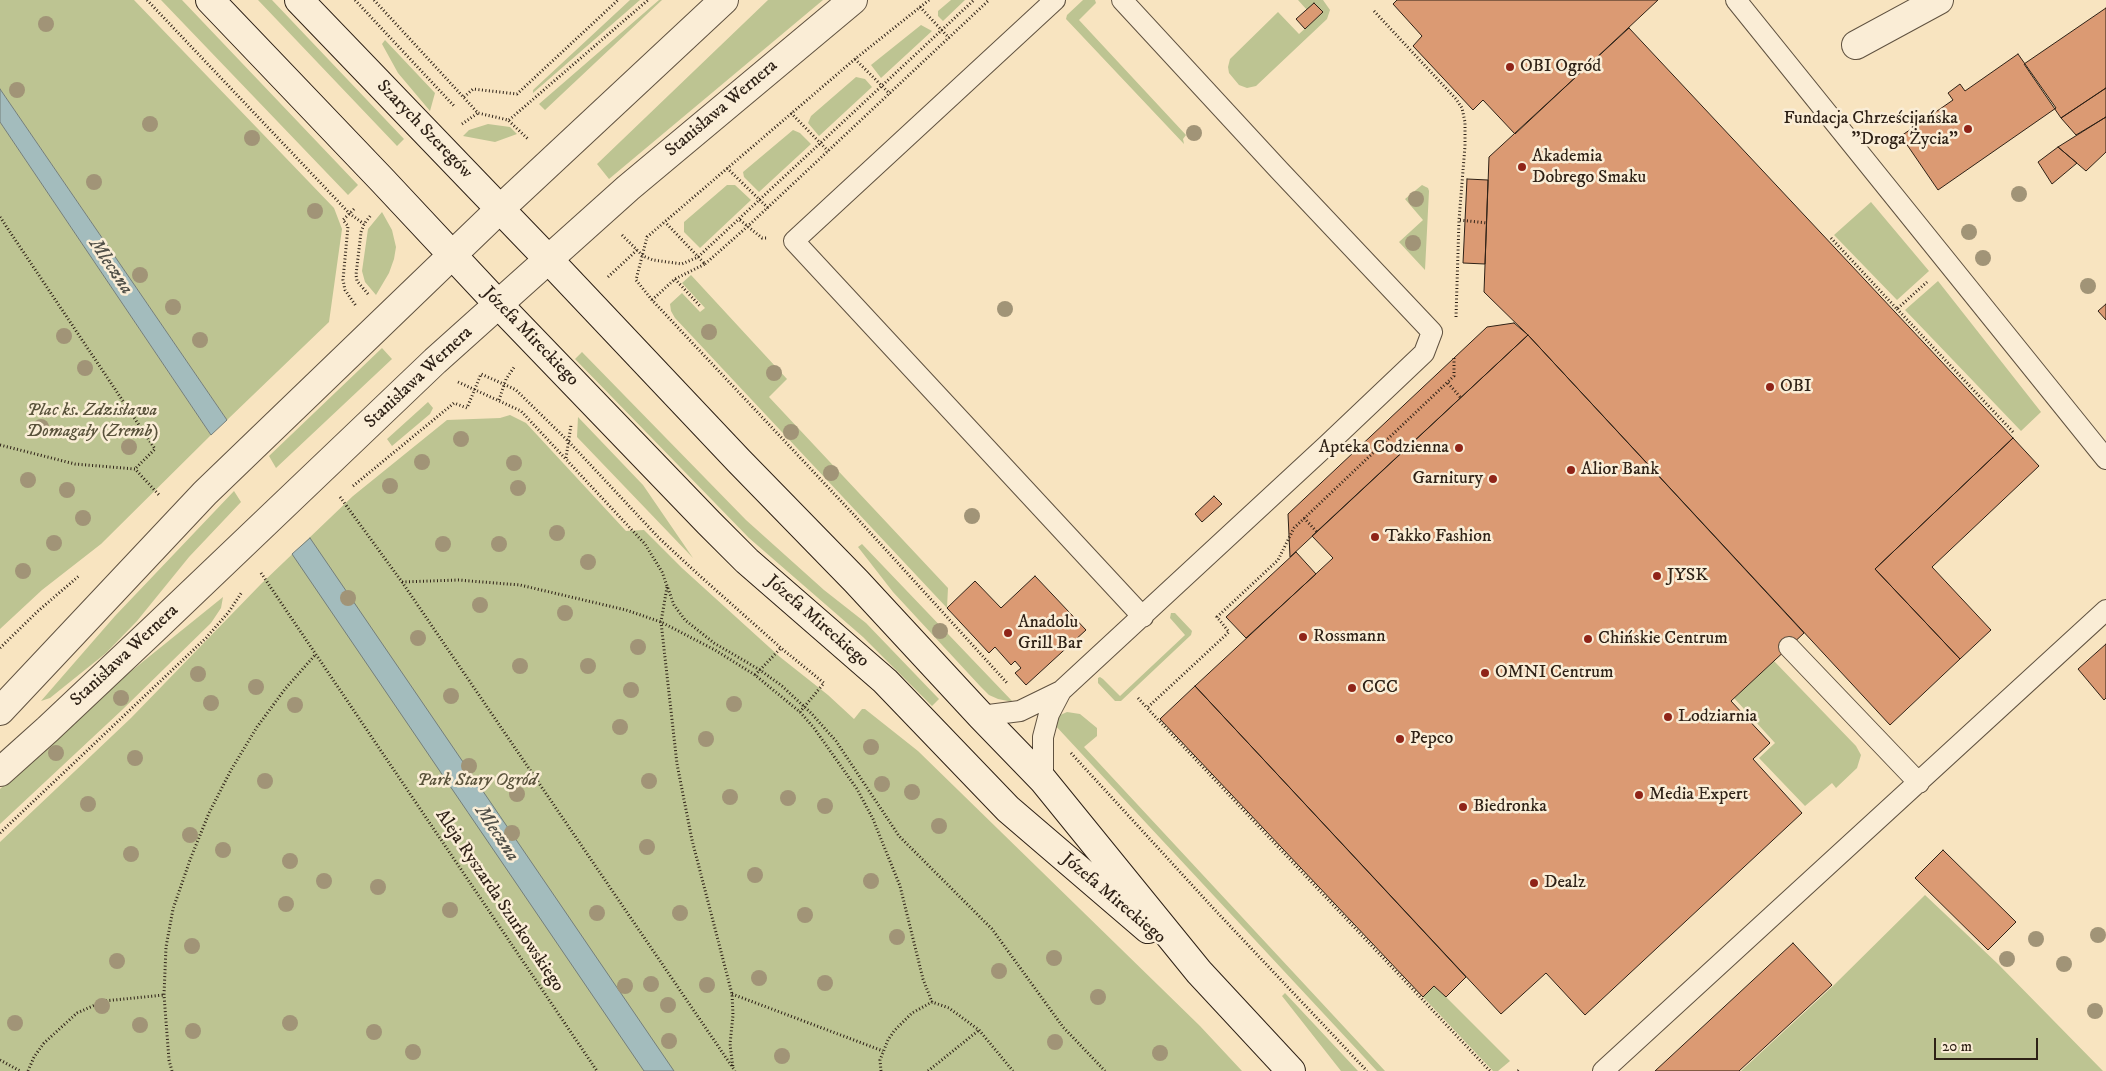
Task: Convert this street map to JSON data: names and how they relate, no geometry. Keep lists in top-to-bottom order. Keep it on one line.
{"streets":{"main road":["Stanisława Wernera","Szarych Szeregów","Józefa Mireckiego"],"path":["Aleja Ryszarda Szurkowskiego"]},"crossings":[["Stanisława Wernera","Szarych Szeregów"],["Stanisława Wernera","Józefa Mireckiego"],["Szarych Szeregów","Józefa Mireckiego"]],"water":["Mleczna"],"parks":["Plac ks. Zdzisława Domagały (Zremb)","Park Stary Ogród"],"places":["OBI Ogród","Fundacja Chrześcijańska \"Droga Życia\"","Akademia Dobrego Smaku","OBI","Apteka Codzienna","Alior Bank","Garnitury","Takko Fashion","JYSK","Anadolu Grill Bar","Rossmann","Chińskie Centrum","OMNI Centrum","CCC","Lodziarnia","Pepco","Media Expert","Biedronka","Dealz"],"scale_bar":"20 m"}
